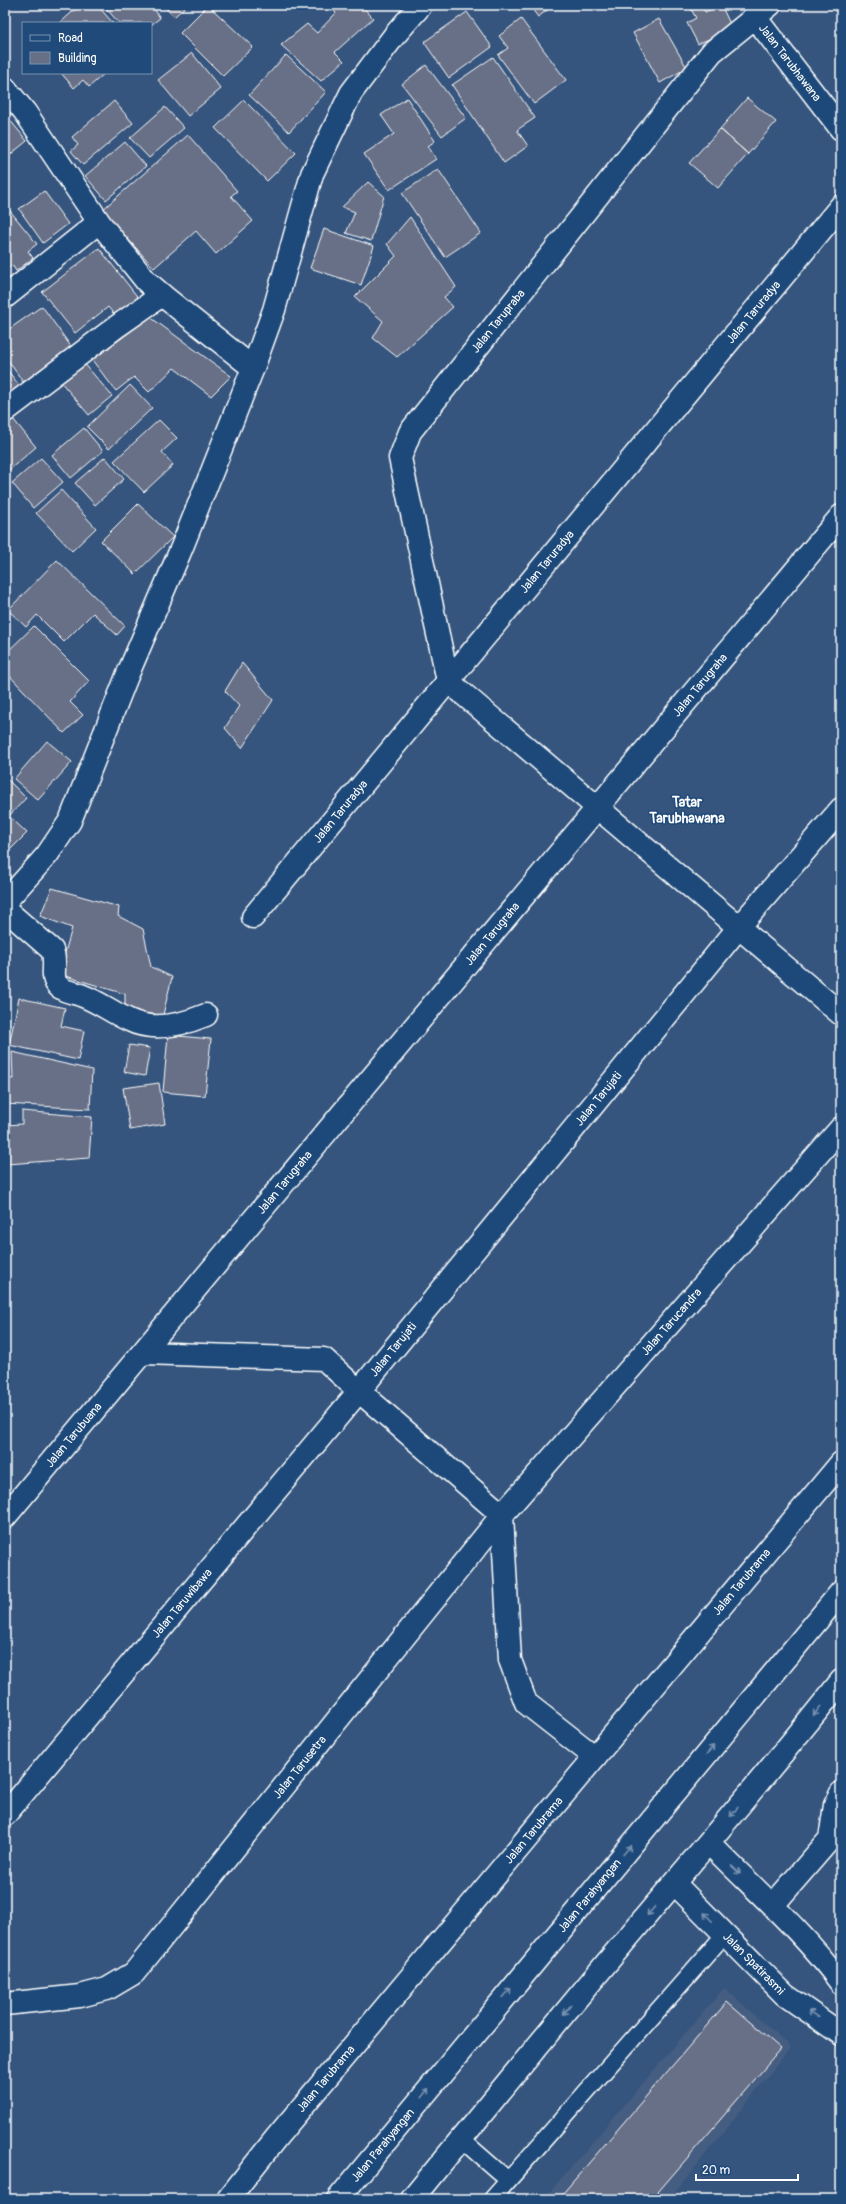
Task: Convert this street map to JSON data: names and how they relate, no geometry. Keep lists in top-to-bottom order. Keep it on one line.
{"streets":{"street":["Jalan Tarubhawana","Jalan Taruradya","Jalan Tarupraba","Jalan Tarugraha","Jalan Tarujati","Jalan Tarucandra","Jalan Tarubuana","Jalan Tarubrama","Jalan Taruwibawa","Jalan Tarusetra","Jalan Parahyangan","Jalan Spatirasmi"]},"crossings":[["Jalan Tarubhawana","Jalan Tarupraba"],["Jalan Taruradya","Jalan Tarupraba"],["Jalan Tarugraha","Jalan Tarubuana"],["Jalan Tarujati","Jalan Taruwibawa"],["Jalan Tarucandra","Jalan Tarusetra"]],"districts":["Tatar Tarubhawana"],"legend":["Road","Building"],"scale_bar":"20 m"}
